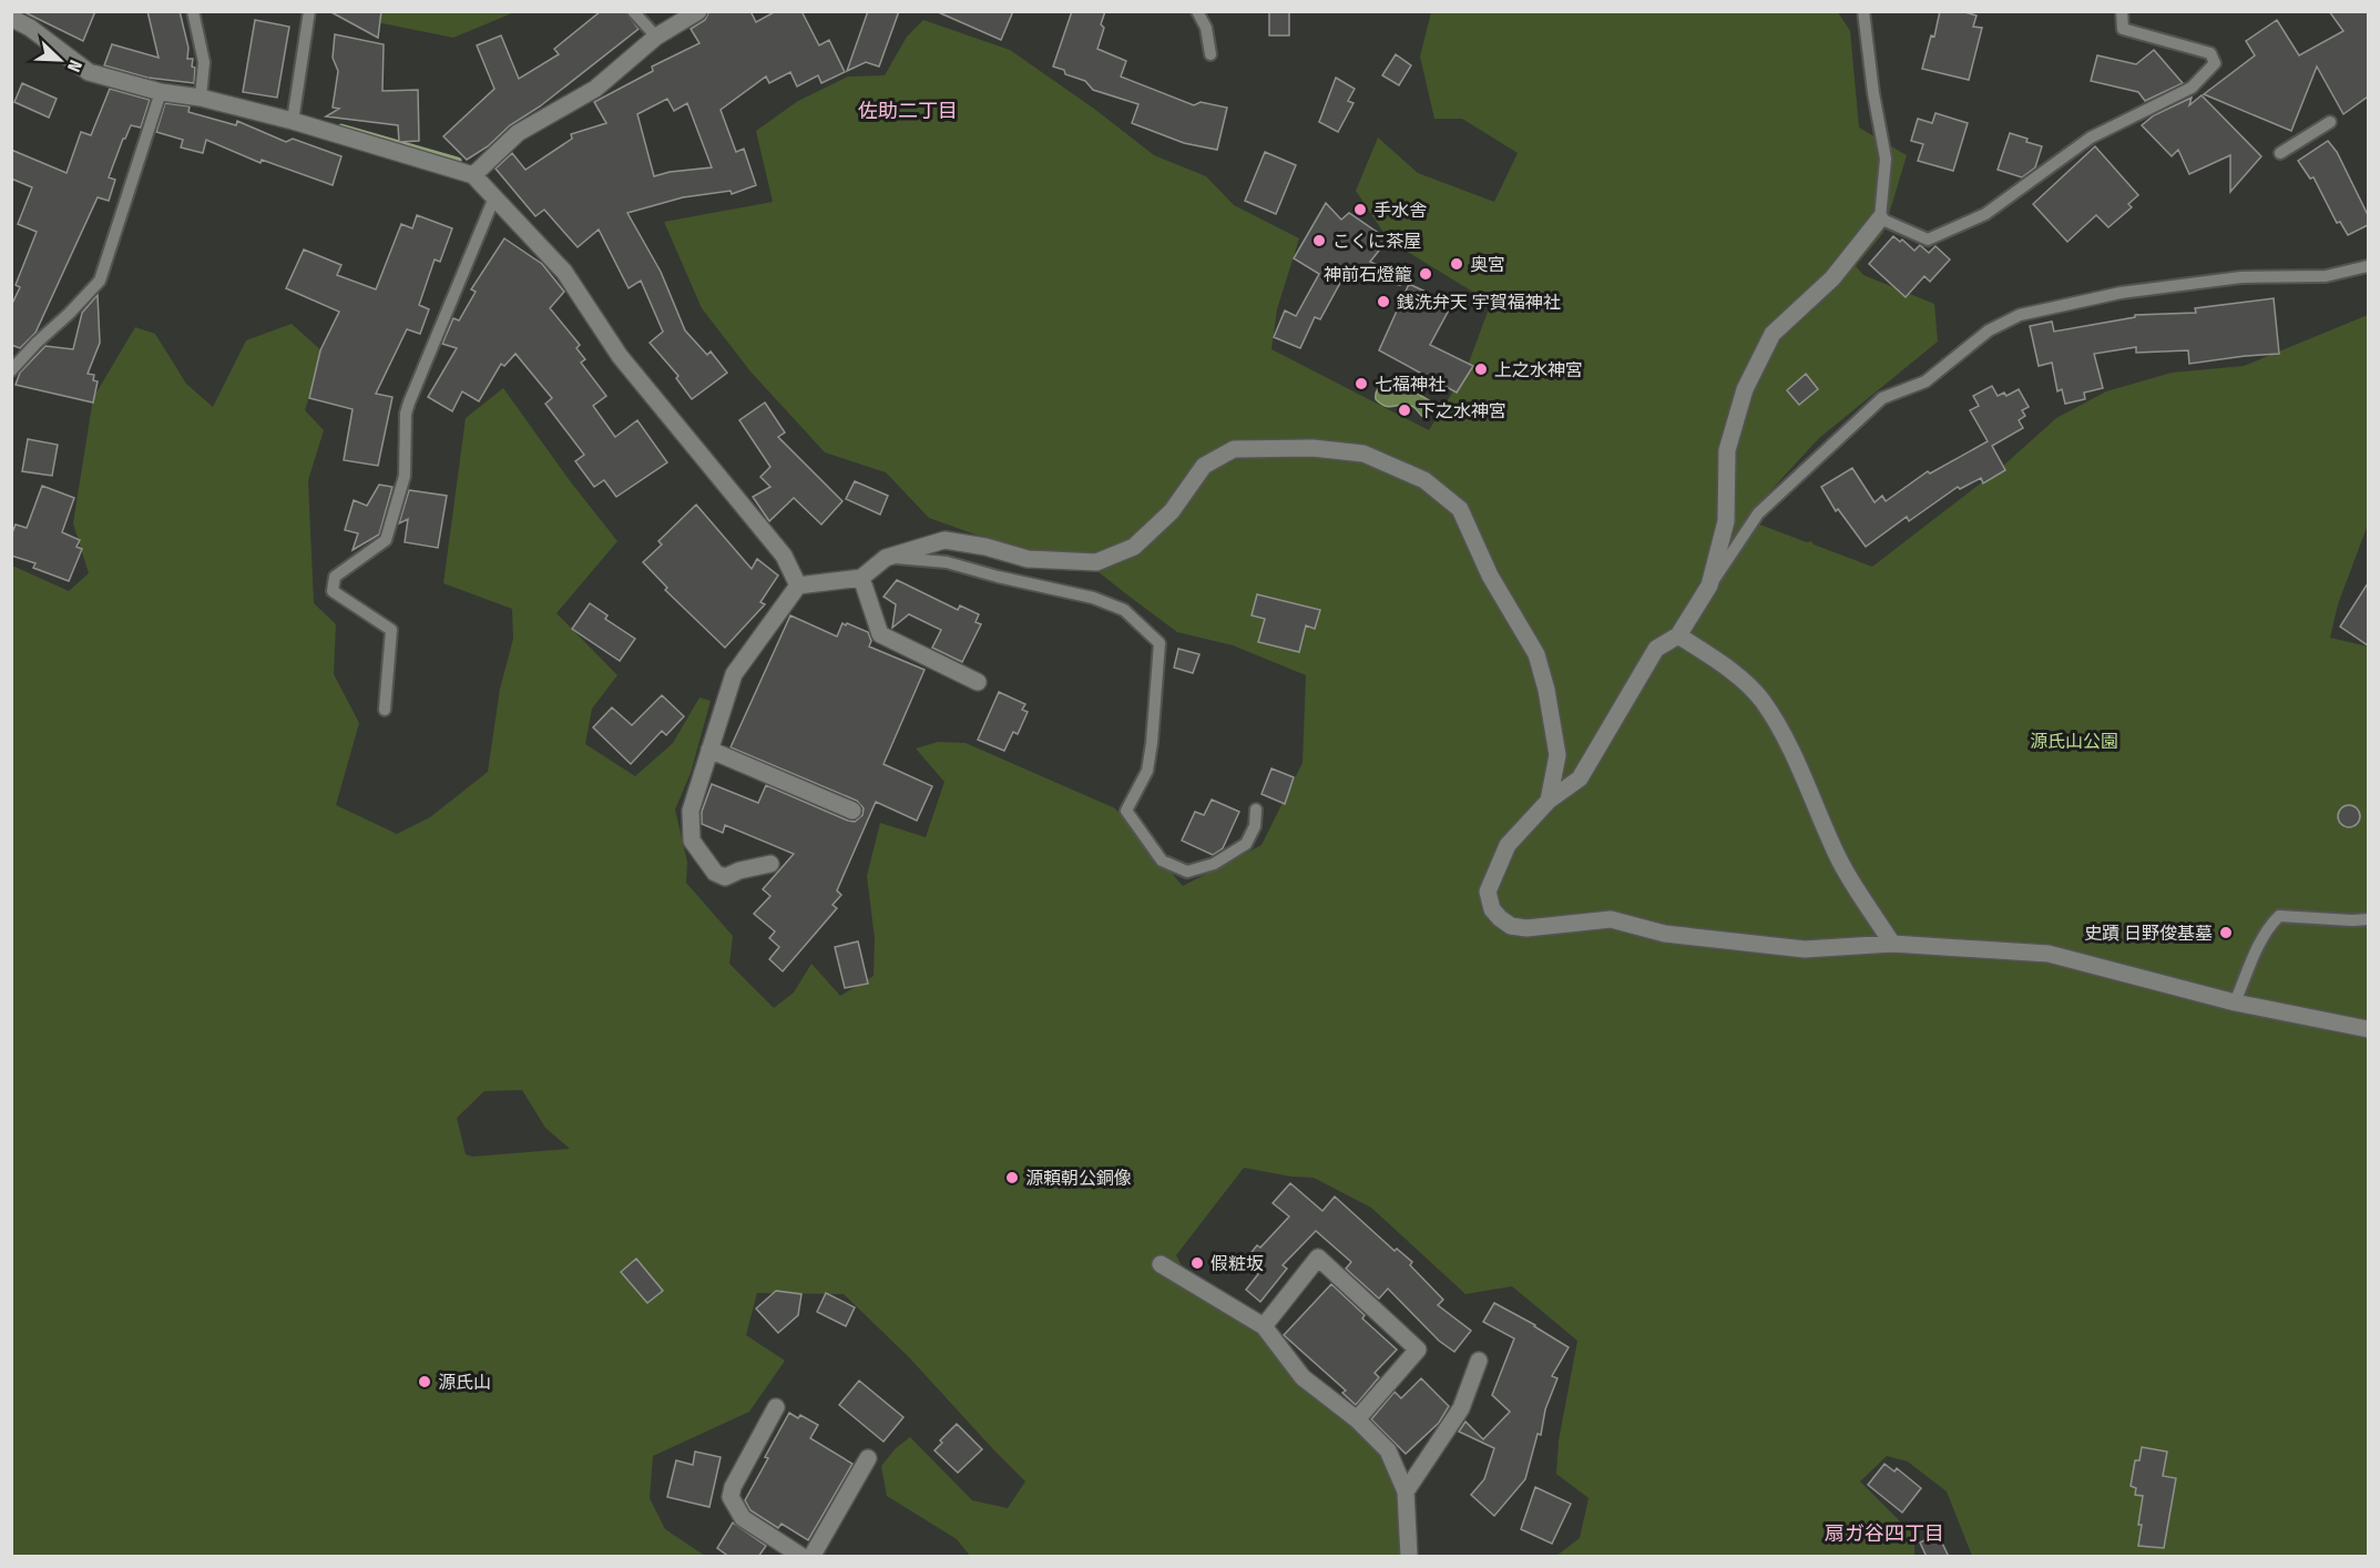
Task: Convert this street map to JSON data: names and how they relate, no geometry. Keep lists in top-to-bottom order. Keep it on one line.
{"districts":["佐助二丁目","扇ガ谷四丁目"],"parks":["源氏山公園"],"places":["手水舎","こくに茶屋","奥宮","神前石燈籠","銭洗弁天 宇賀福神社","上之水神宮","七福神社","下之水神宮","史蹟 日野俊基墓","源頼朝公銅像","假粧坂","源氏山"],"north":"bottom right"}
